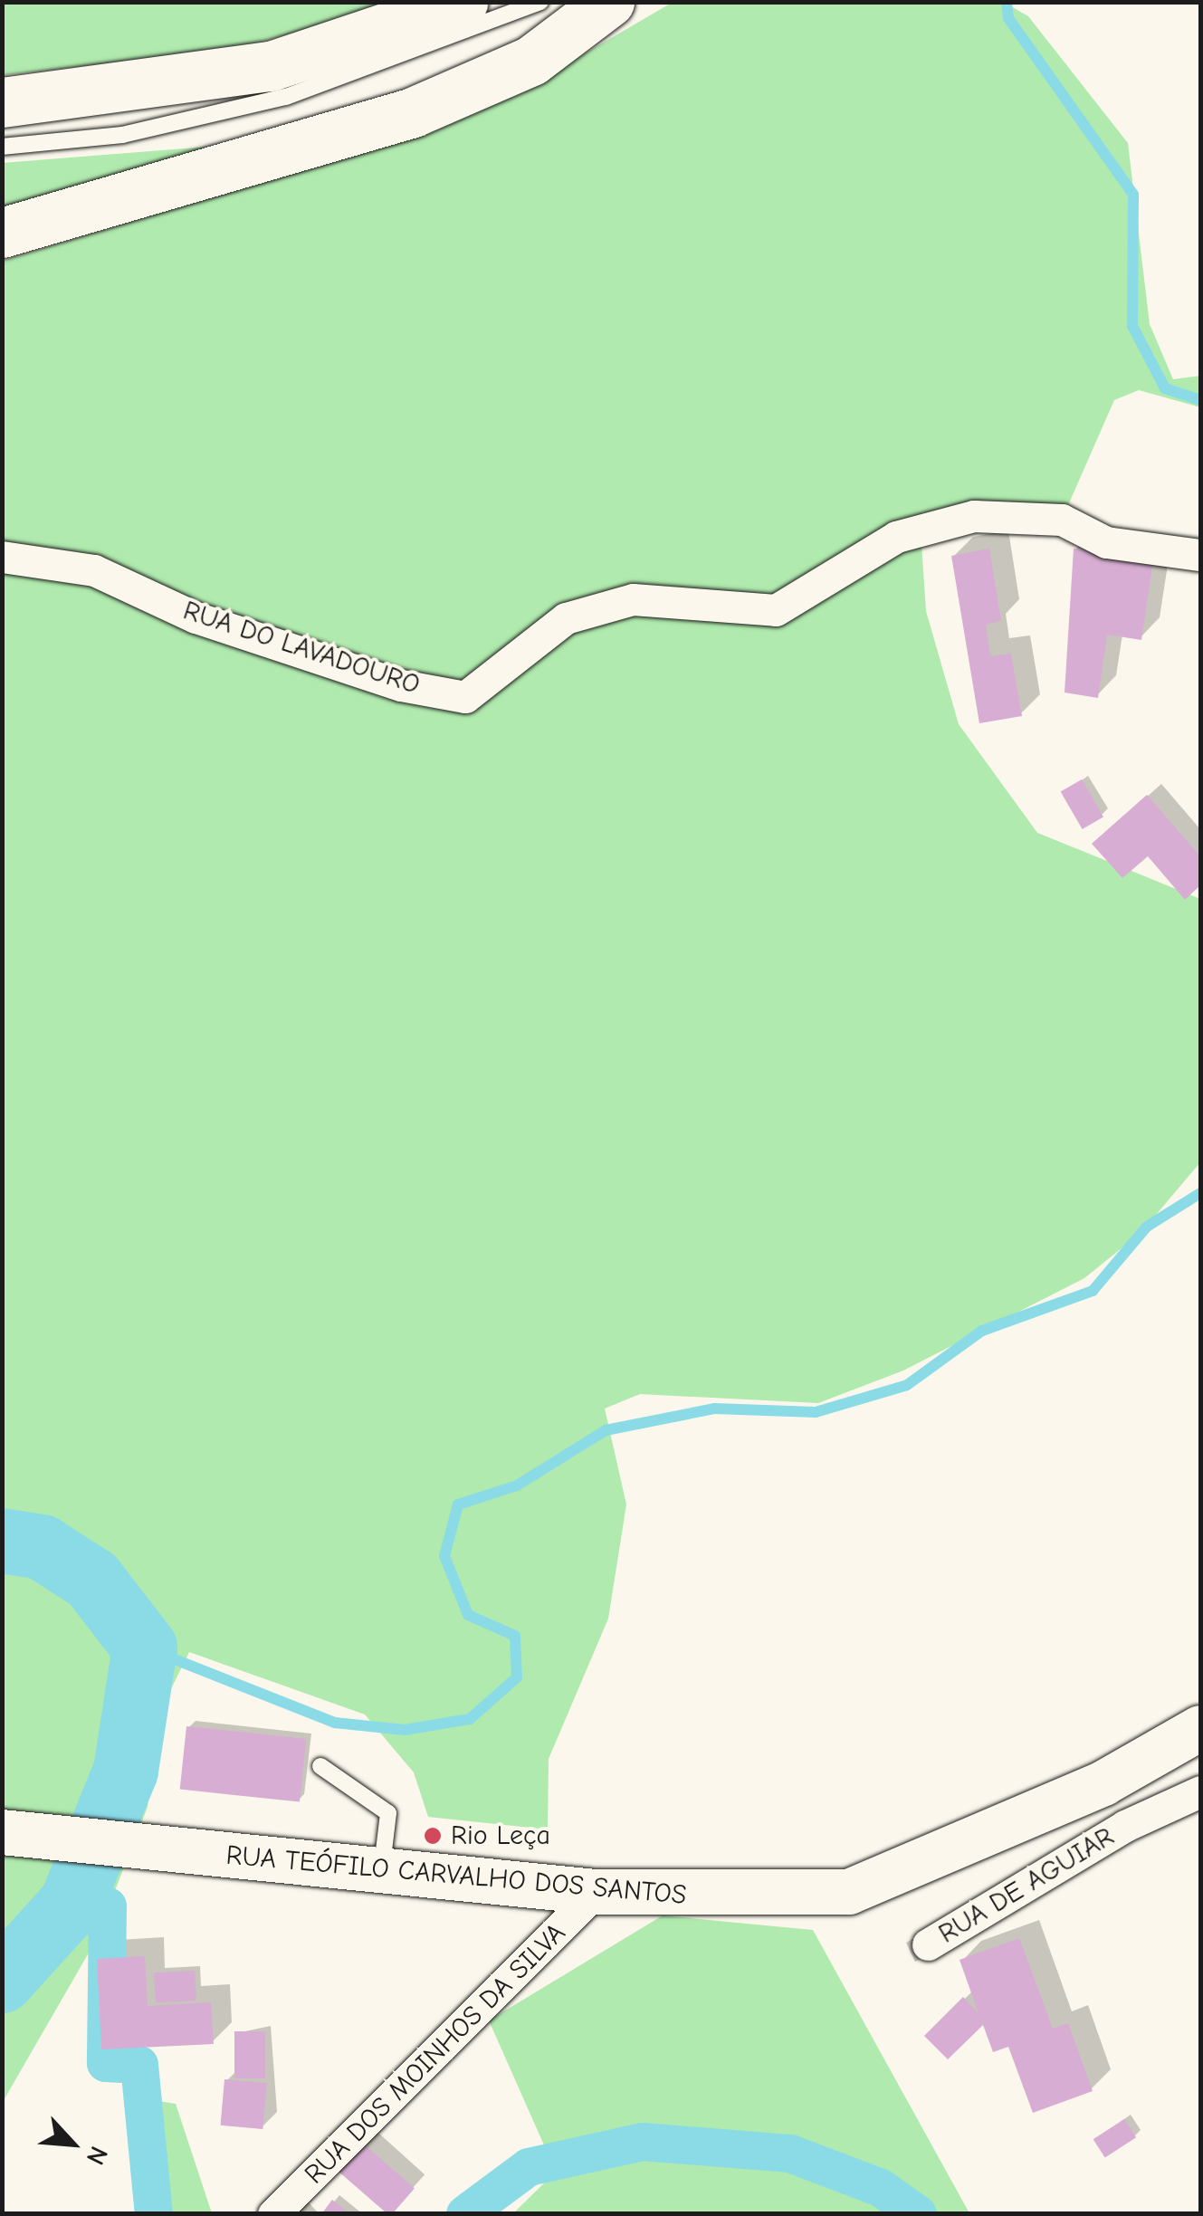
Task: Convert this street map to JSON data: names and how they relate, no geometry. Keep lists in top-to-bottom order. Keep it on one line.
{"streets":{"main road":["RUA TEÓFILO CARVALHO DOS SANTOS"],"street":["RUA DO LAVADOURO","RUA DE AGUIAR","RUA DOS MOINHOS DA SILVA"]},"crossings":[["RUA TEÓFILO CARVALHO DOS SANTOS","RUA DE AGUIAR"],["RUA TEÓFILO CARVALHO DOS SANTOS","RUA DOS MOINHOS DA SILVA"]],"places":["Rio Leça"],"north":"bottom right"}
